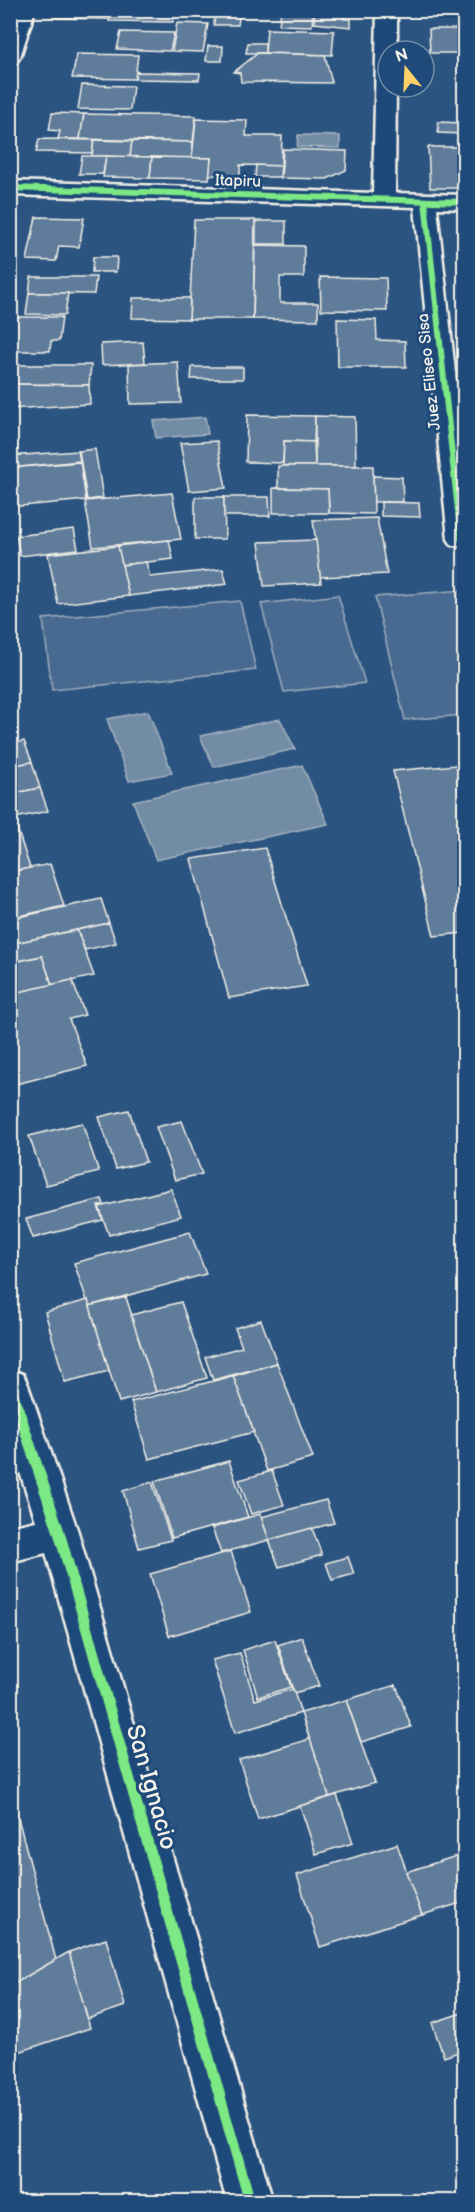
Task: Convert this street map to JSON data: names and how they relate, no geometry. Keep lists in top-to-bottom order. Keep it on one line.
{"streets":{"street":["Itapiru","Juez Eliseo Sisa","San Ignacio"]},"crossings":[["Itapiru","Juez Eliseo Sisa"]],"north":"top"}
